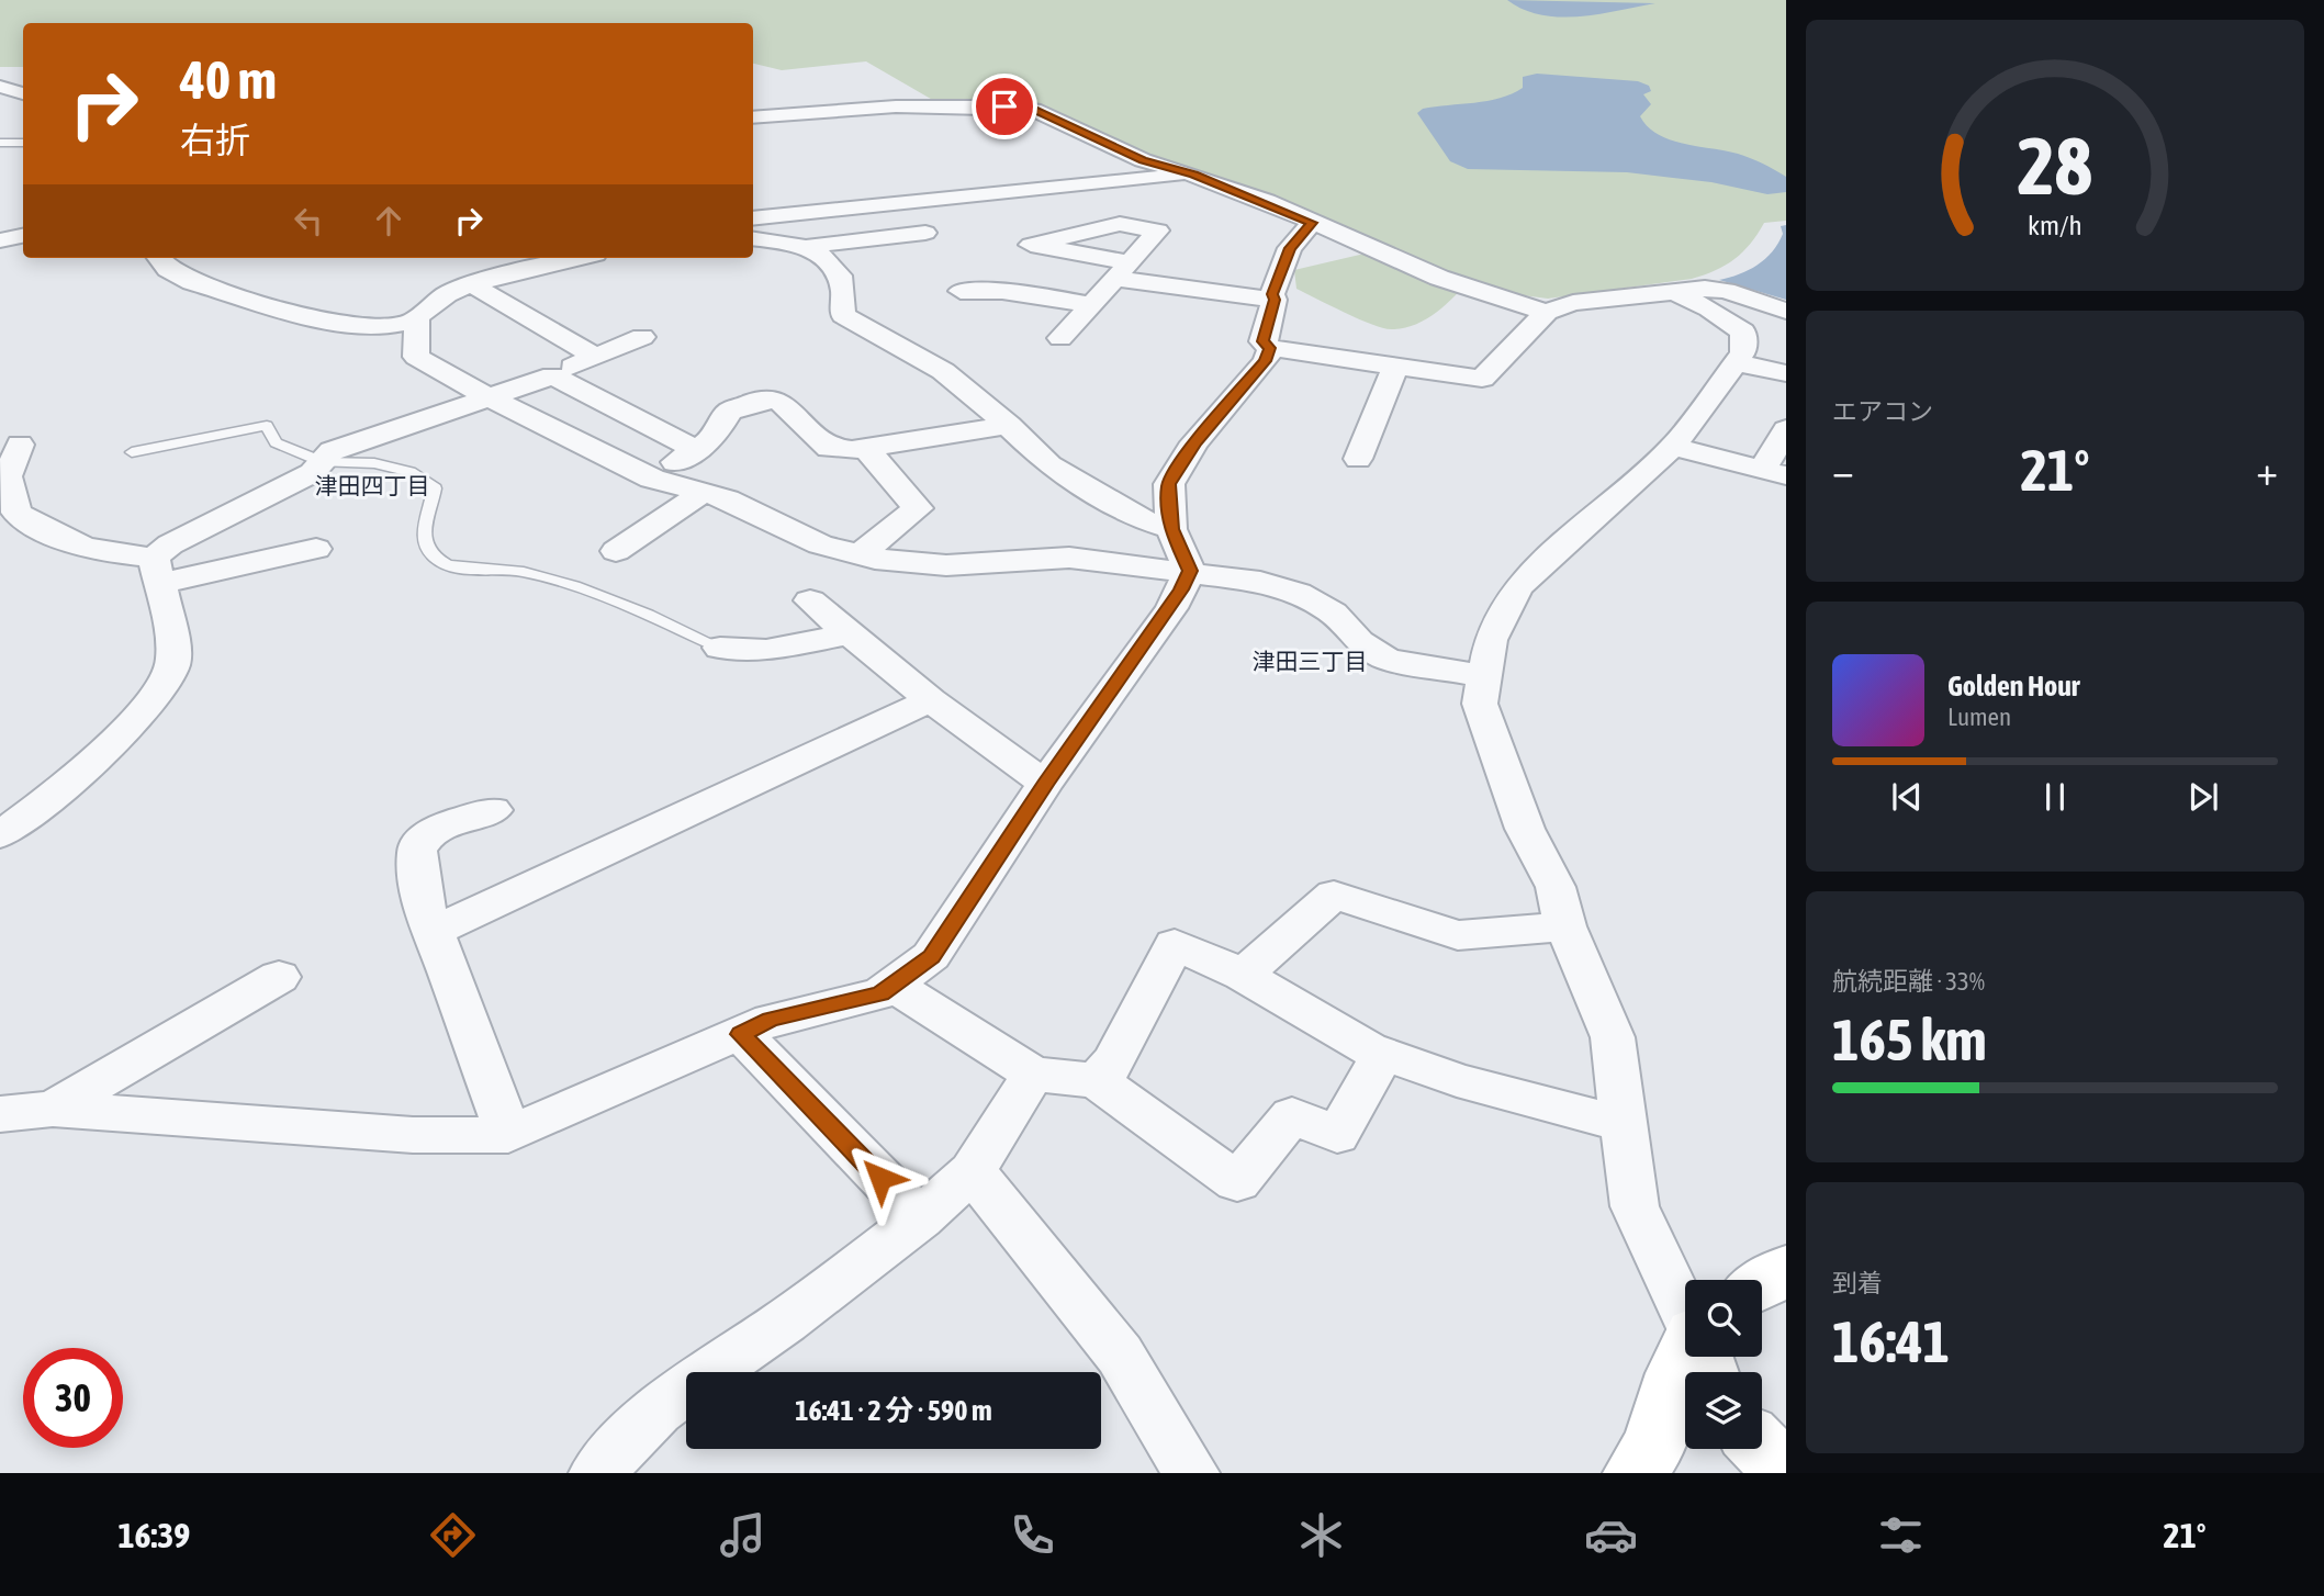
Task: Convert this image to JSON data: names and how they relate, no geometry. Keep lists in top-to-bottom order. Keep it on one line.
{"districts":["津田四丁目","津田三丁目"],"page":{"turn":["40 m","右折"],"tile":["エアコン",["航続距離 · 33%","165 km"],["到着","16:41"]],"heat":["−","21°","+"],"song":["Golden Hour","Lumen"],"limit":"30","trip":"16:41 · 2 分 · 590 m","tabs":["16:39","21°"],"gauge":["28","km/h"]}}
